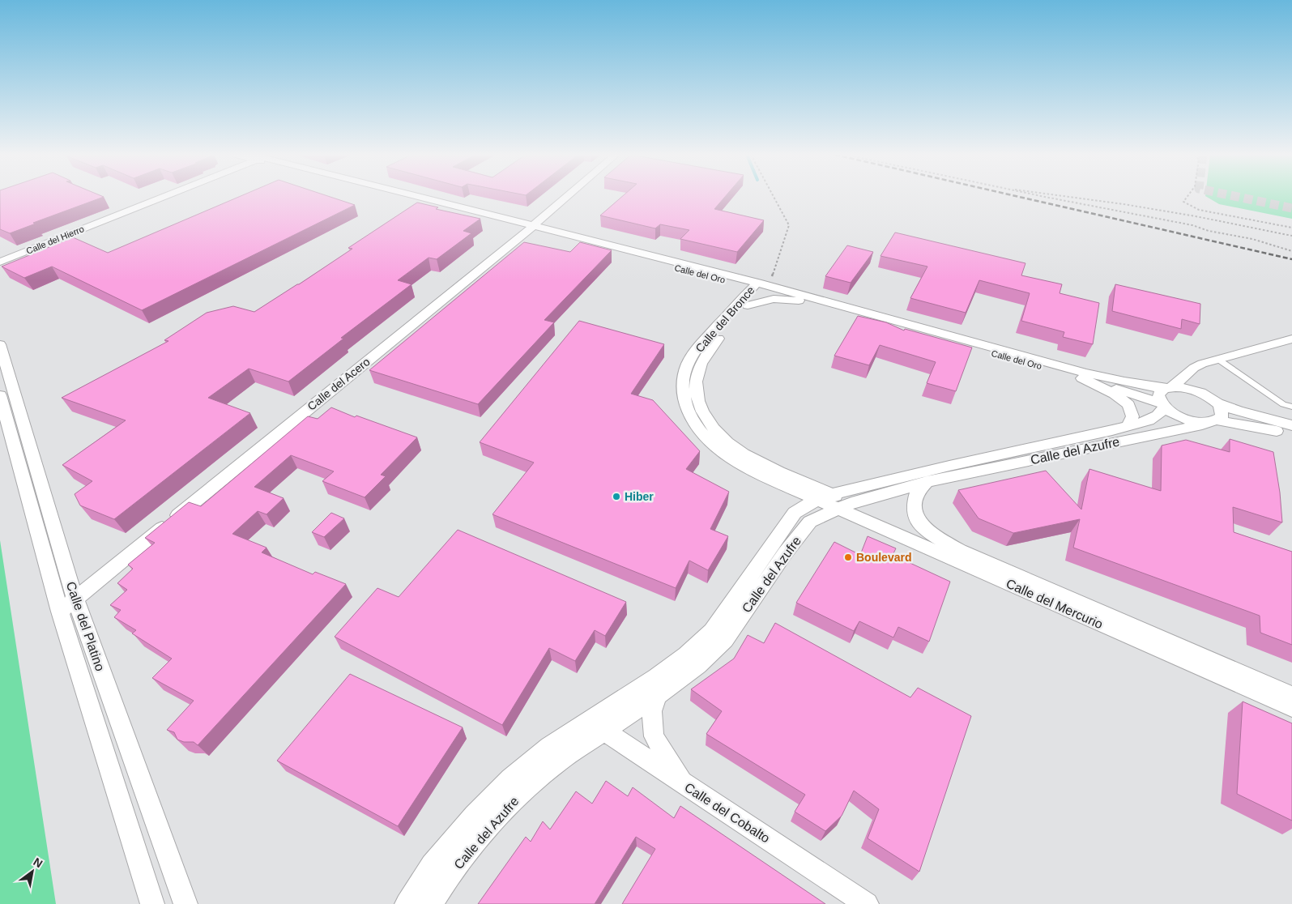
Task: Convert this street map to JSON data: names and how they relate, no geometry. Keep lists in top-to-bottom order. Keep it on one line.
{"streets":{"street":["Calle del Hierro","Calle del Oro","Calle del Bronce","Calle del Acero","Calle del Azufre","Calle del Mercurio","Calle del Platino","Calle del Cobalto"]},"crossings":[["Calle del Oro","Calle del Bronce"],["Calle del Oro","Calle del Acero"],["Calle del Oro","Calle del Azufre"],["Calle del Bronce","Calle del Azufre"],["Calle del Bronce","Calle del Mercurio"],["Calle del Acero","Calle del Platino"],["Calle del Azufre","Calle del Mercurio"],["Calle del Azufre","Calle del Cobalto"]],"places":["Hiber","Boulevard"],"north":"top right"}
